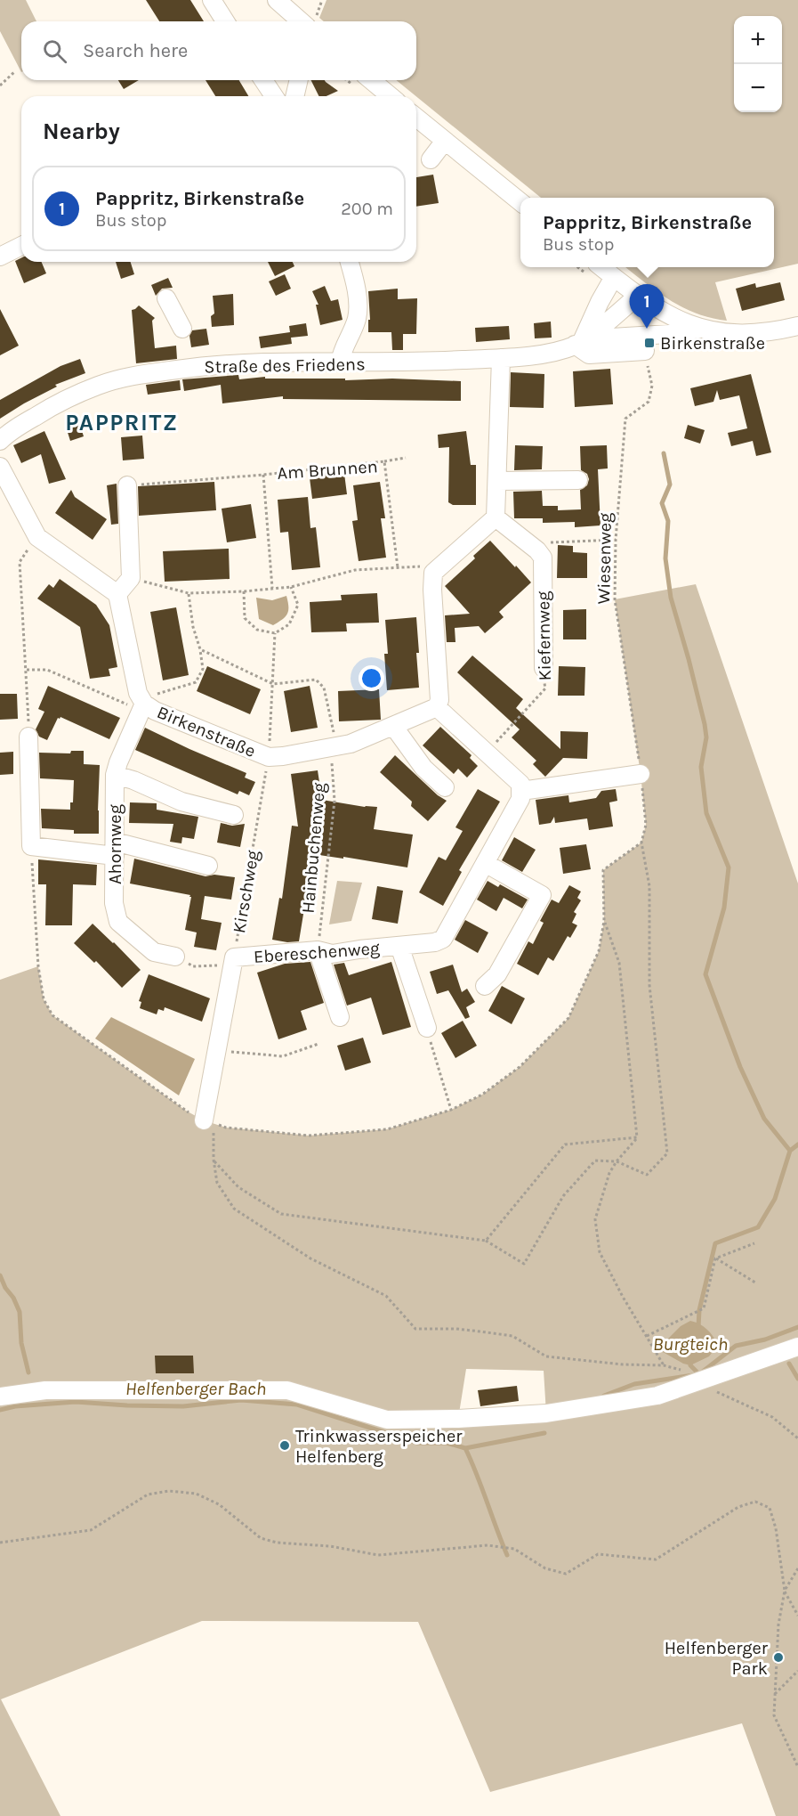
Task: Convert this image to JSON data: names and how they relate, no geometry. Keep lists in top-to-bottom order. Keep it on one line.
{"streets":{"street":["Straße des Friedens","Kiefernweg","Birkenstraße","Ahornweg","Kirschweg","Ebereschenweg"],"path":["Am Brunnen","Wiesenweg","Hainbuchenweg"]},"crossings":[["Am Brunnen","Kirschweg"],["Birkenstraße","Ahornweg"],["Birkenstraße","Hainbuchenweg"],["Birkenstraße","Kirschweg"],["Hainbuchenweg","Ebereschenweg"],["Kirschweg","Ebereschenweg"]],"districts":["PAPPRITZ"],"water":["Burgteich","Helfenberger Bach"],"places":{"transit":["Birkenstraße"],"other":["Trinkwasserspeicher Helfenberg","Helfenberger Park"]},"page":{"map_buttons":["+","−"],"search":"Search here","heading":"Nearby","list":[{"mark":"1","name":"Pappritz, Birkenstraße","note":"Bus stop","value":"200 m"}],"popup":["Pappritz, Birkenstraße","Bus stop"],"pins":"1"}}
